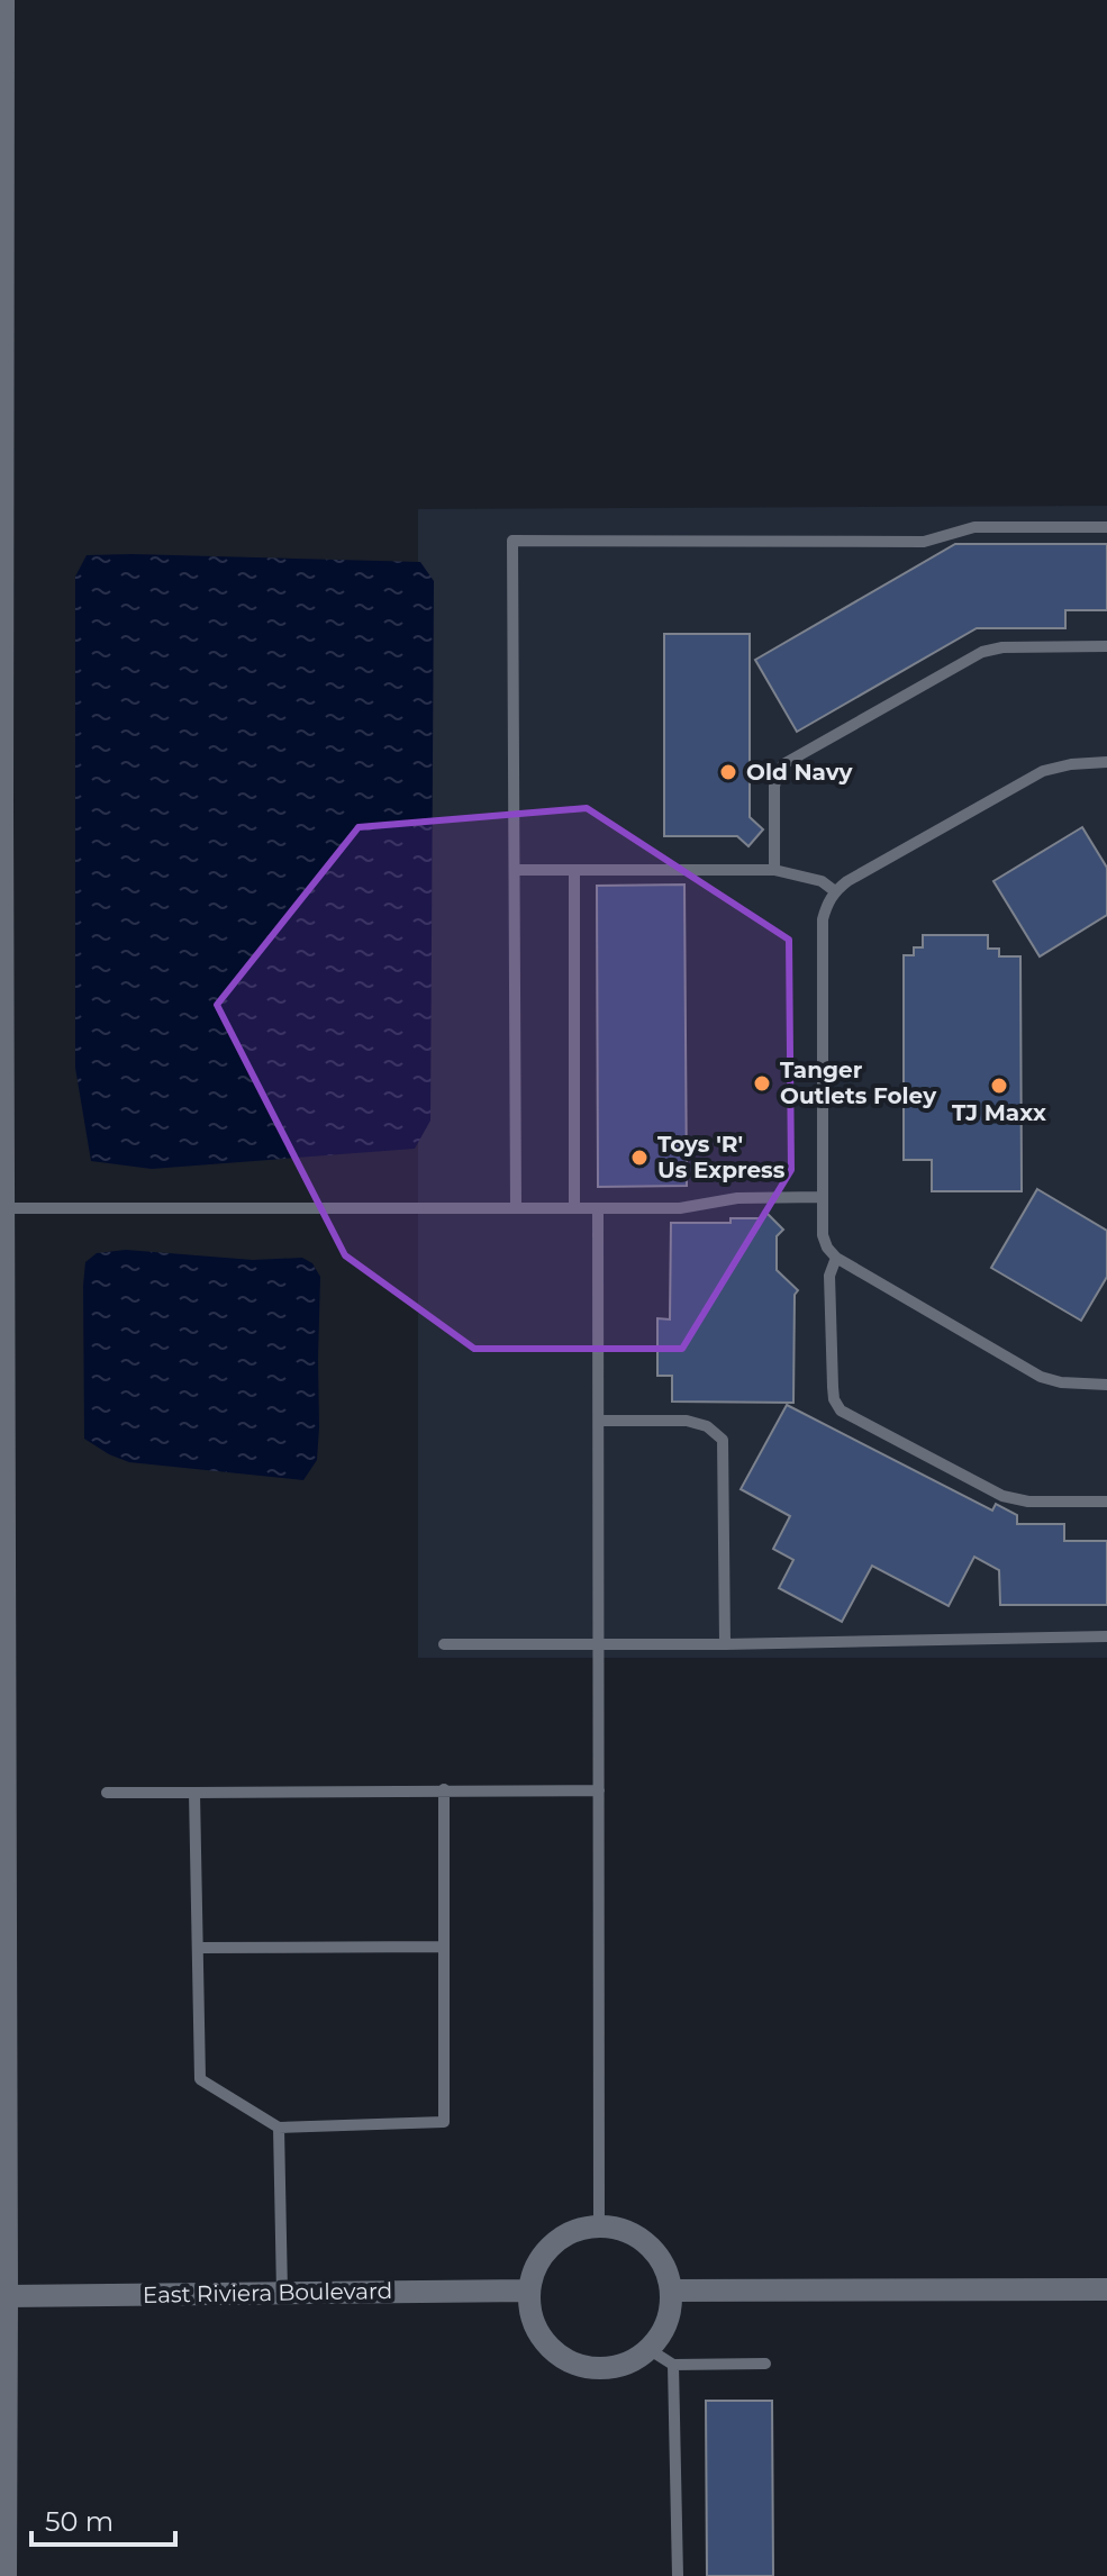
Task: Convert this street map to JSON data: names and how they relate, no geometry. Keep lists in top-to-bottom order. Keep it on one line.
{"streets":{"street":["East Riviera Boulevard"]},"places":["Old Navy","Tanger Outlets Foley","TJ Maxx","Toys 'R' Us Express"],"scale_bar":"50 m"}
